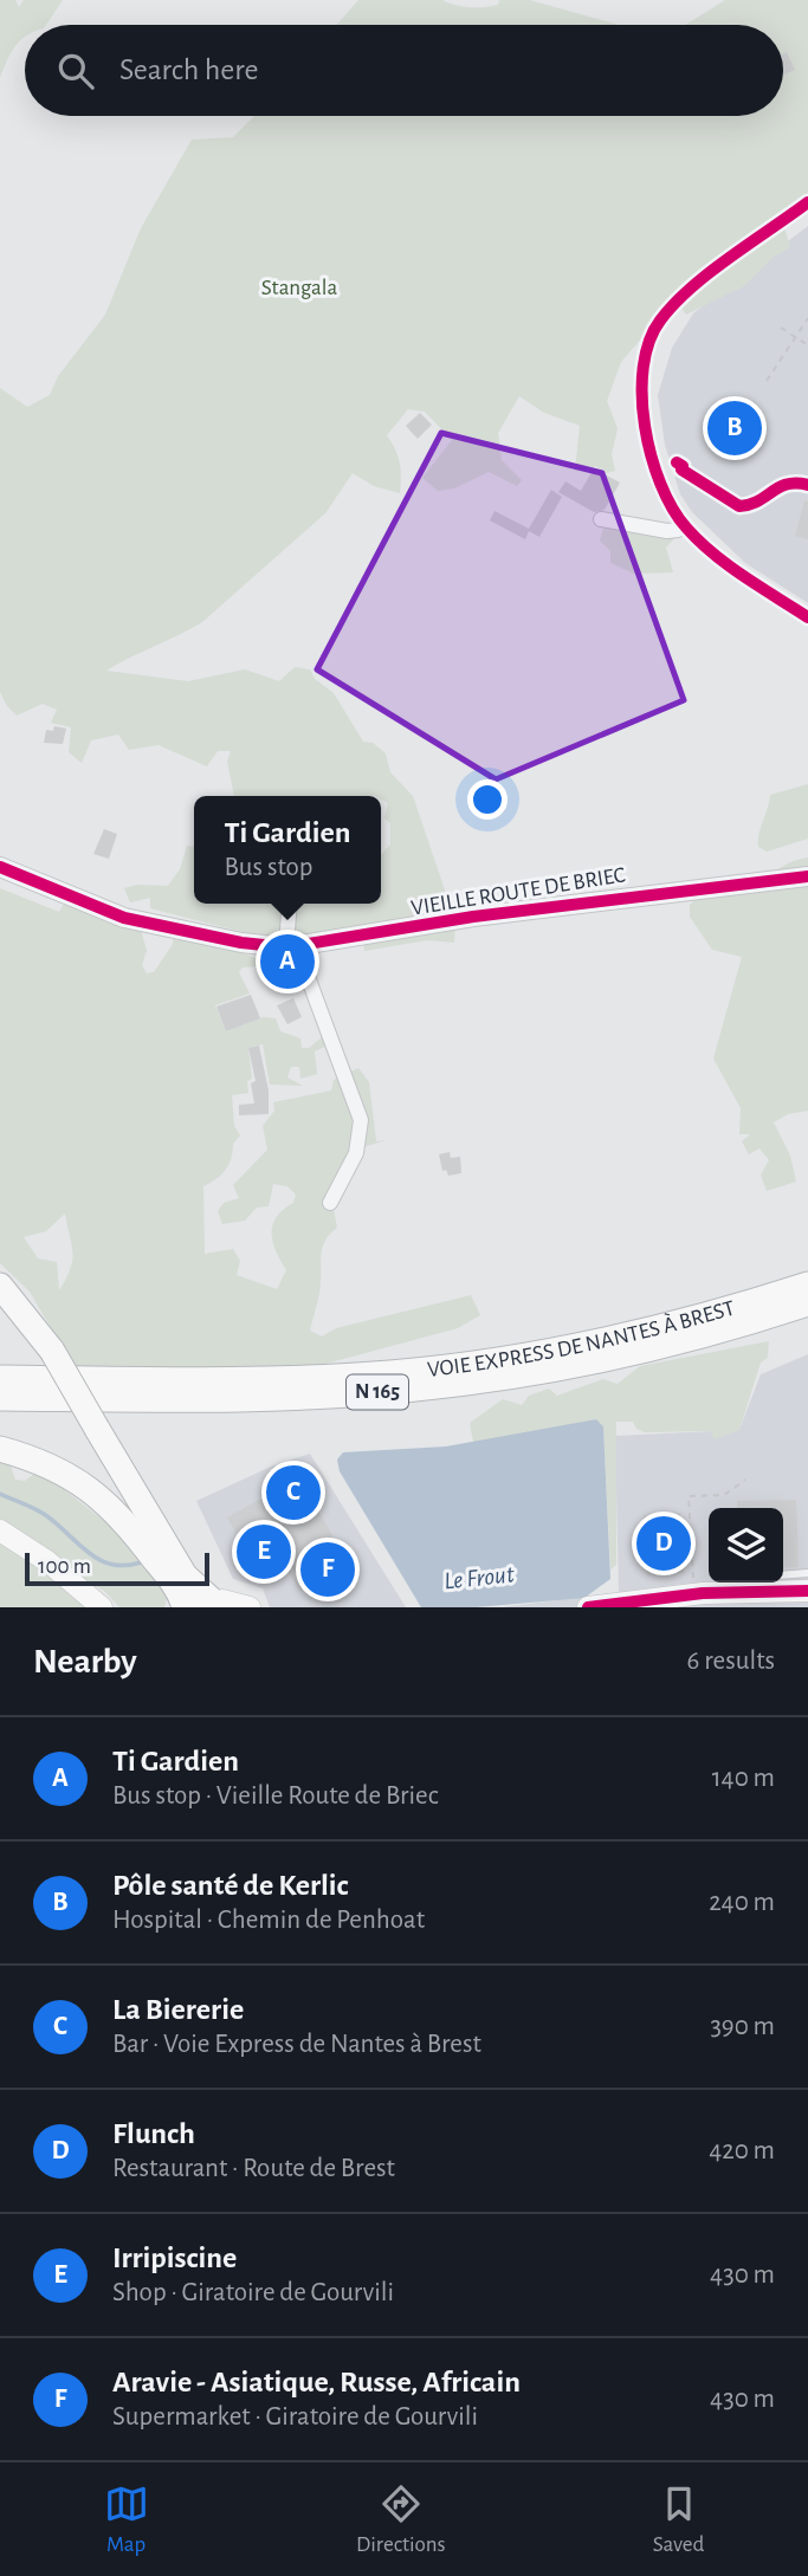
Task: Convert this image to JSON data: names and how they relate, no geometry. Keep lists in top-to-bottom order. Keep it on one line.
{"streets":{"highway":["VOIE EXPRESS DE NANTES À BREST","N 165"],"street":["VIEILLE ROUTE DE BRIEC"]},"water":["Le Frout"],"parks":["Stangala"],"scale_bar":"100 m","page":{"search":"Search here","pins":["B","A","C","D","E","F"],"popup":["Ti Gardien","Bus stop"],"scale":"100 m","heading":["Nearby","6 results"],"list":[{"mark":"A","name":"Ti Gardien","note":"Bus stop · Vieille Route de Briec","value":"140 m"},{"mark":"B","name":"Pôle santé de Kerlic","note":"Hospital · Chemin de Penhoat","value":"240 m"},{"mark":"C","name":"La Biererie","note":"Bar · Voie Express de Nantes à Brest","value":"390 m"},{"mark":"D","name":"Flunch","note":"Restaurant · Route de Brest","value":"420 m"},{"mark":"E","name":"Irripiscine","note":"Shop · Giratoire de Gourvili","value":"430 m"},{"mark":"F","name":"Aravie - Asiatique, Russe, Africain","note":"Supermarket · Giratoire de Gourvili","value":"430 m"}],"nav":["Map","Directions","Saved"]}}
